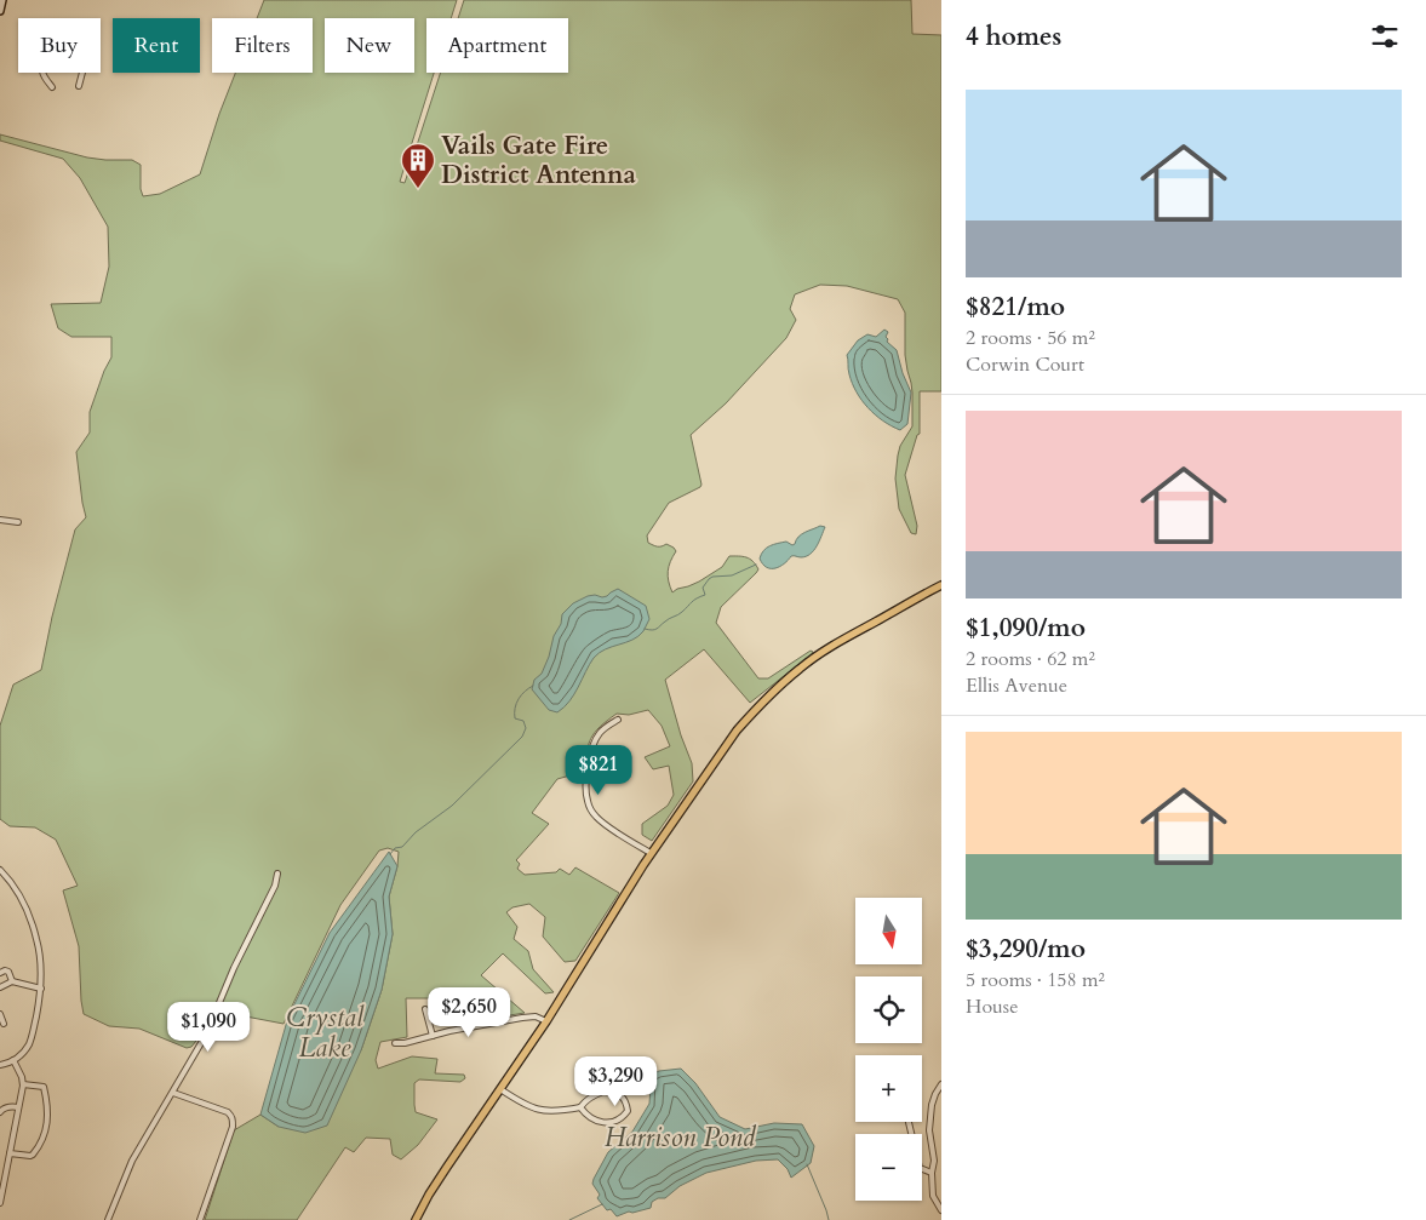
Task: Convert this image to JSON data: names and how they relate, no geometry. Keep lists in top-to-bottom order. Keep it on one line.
{"water":["Crystal Lake","Harrison Pond"],"places":{"building":["Vails Gate Fire District Antenna"]},"north":"bottom","page":{"heading":"4 homes","chip":["Buy","Rent","Filters","New","Apartment"],"list":[{"name":"$821/mo","note":"2 rooms · 56 m² · Corwin Court"},{"name":"$1,090/mo","note":"2 rooms · 62 m² · Ellis Avenue"},{"name":"$3,290/mo","note":"5 rooms · 158 m² · House"}],"price":["$821","$2,650","$1,090","$3,290"],"map_buttons":["+","−"]}}
